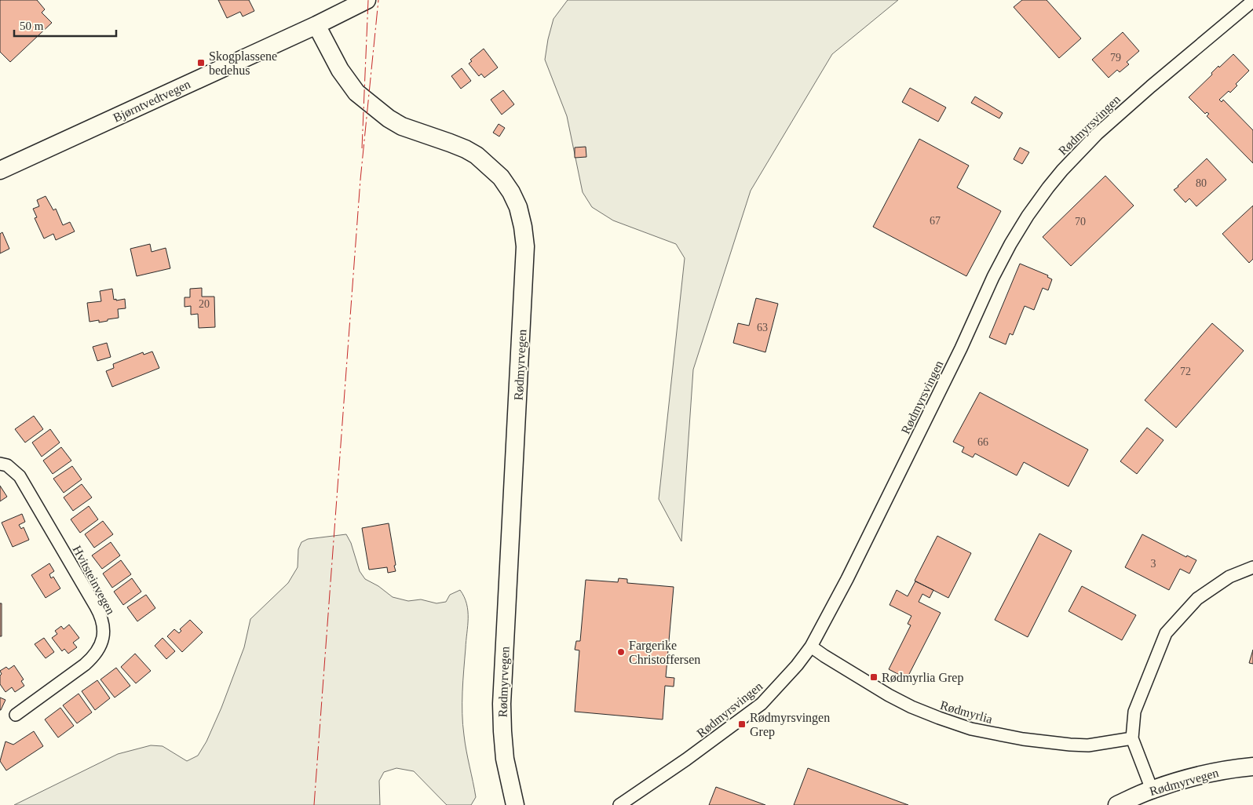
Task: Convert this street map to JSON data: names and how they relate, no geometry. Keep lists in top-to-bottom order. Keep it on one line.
{"streets":{"street":["Bjørntvedtvegen","Rødmyrsvingen","Rødmyrvegen","Hvitsteinvegen","Rødmyrlia"]},"crossings":[["Bjørntvedtvegen","Rødmyrvegen"],["Rødmyrsvingen","Rødmyrlia"]],"places":{"transit":["Skogplassene bedehus","Rødmyrlia Grep","Rødmyrsvingen Grep"],"other":["Fargerike Christoffersen"]},"house_numbers":["79","80","67","70","20","63","72","66","3"],"scale_bar":"50 m"}
